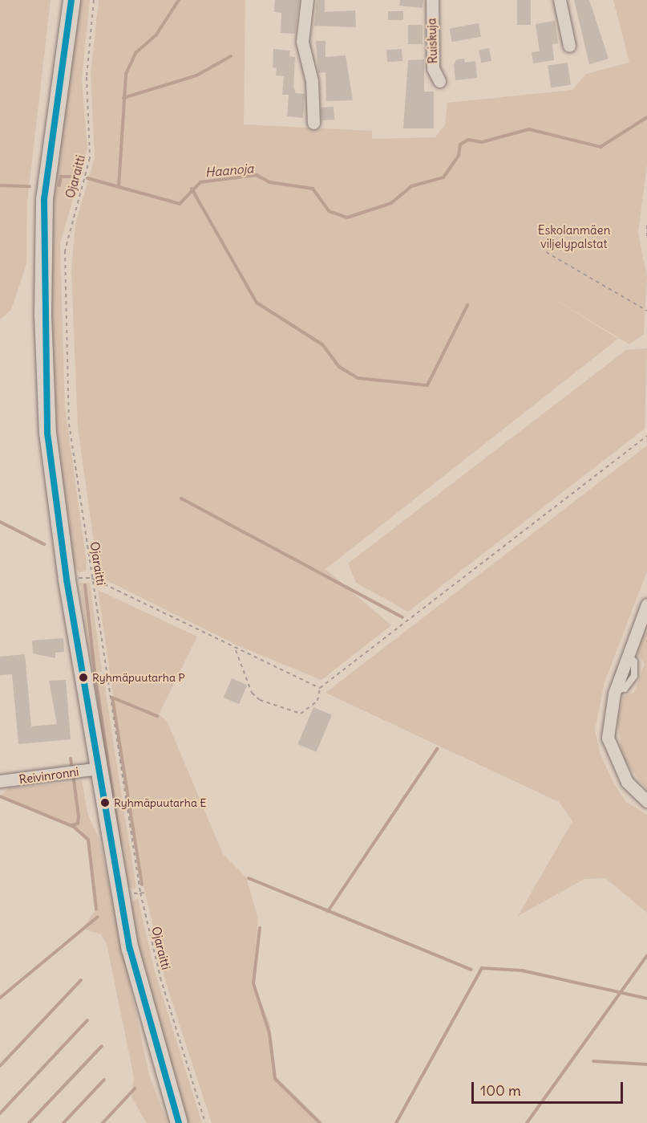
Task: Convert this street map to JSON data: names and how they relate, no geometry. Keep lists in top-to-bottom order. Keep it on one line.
{"streets":{"street":["Ruiskuja","Reivinronni"],"path":["Ojaraitti"]},"water":["Haanoja"],"parks":["Eskolanmäen viljelypalstat"],"places":["Ryhmäpuutarha P","Ryhmäpuutarha E"],"scale_bar":"100 m"}
